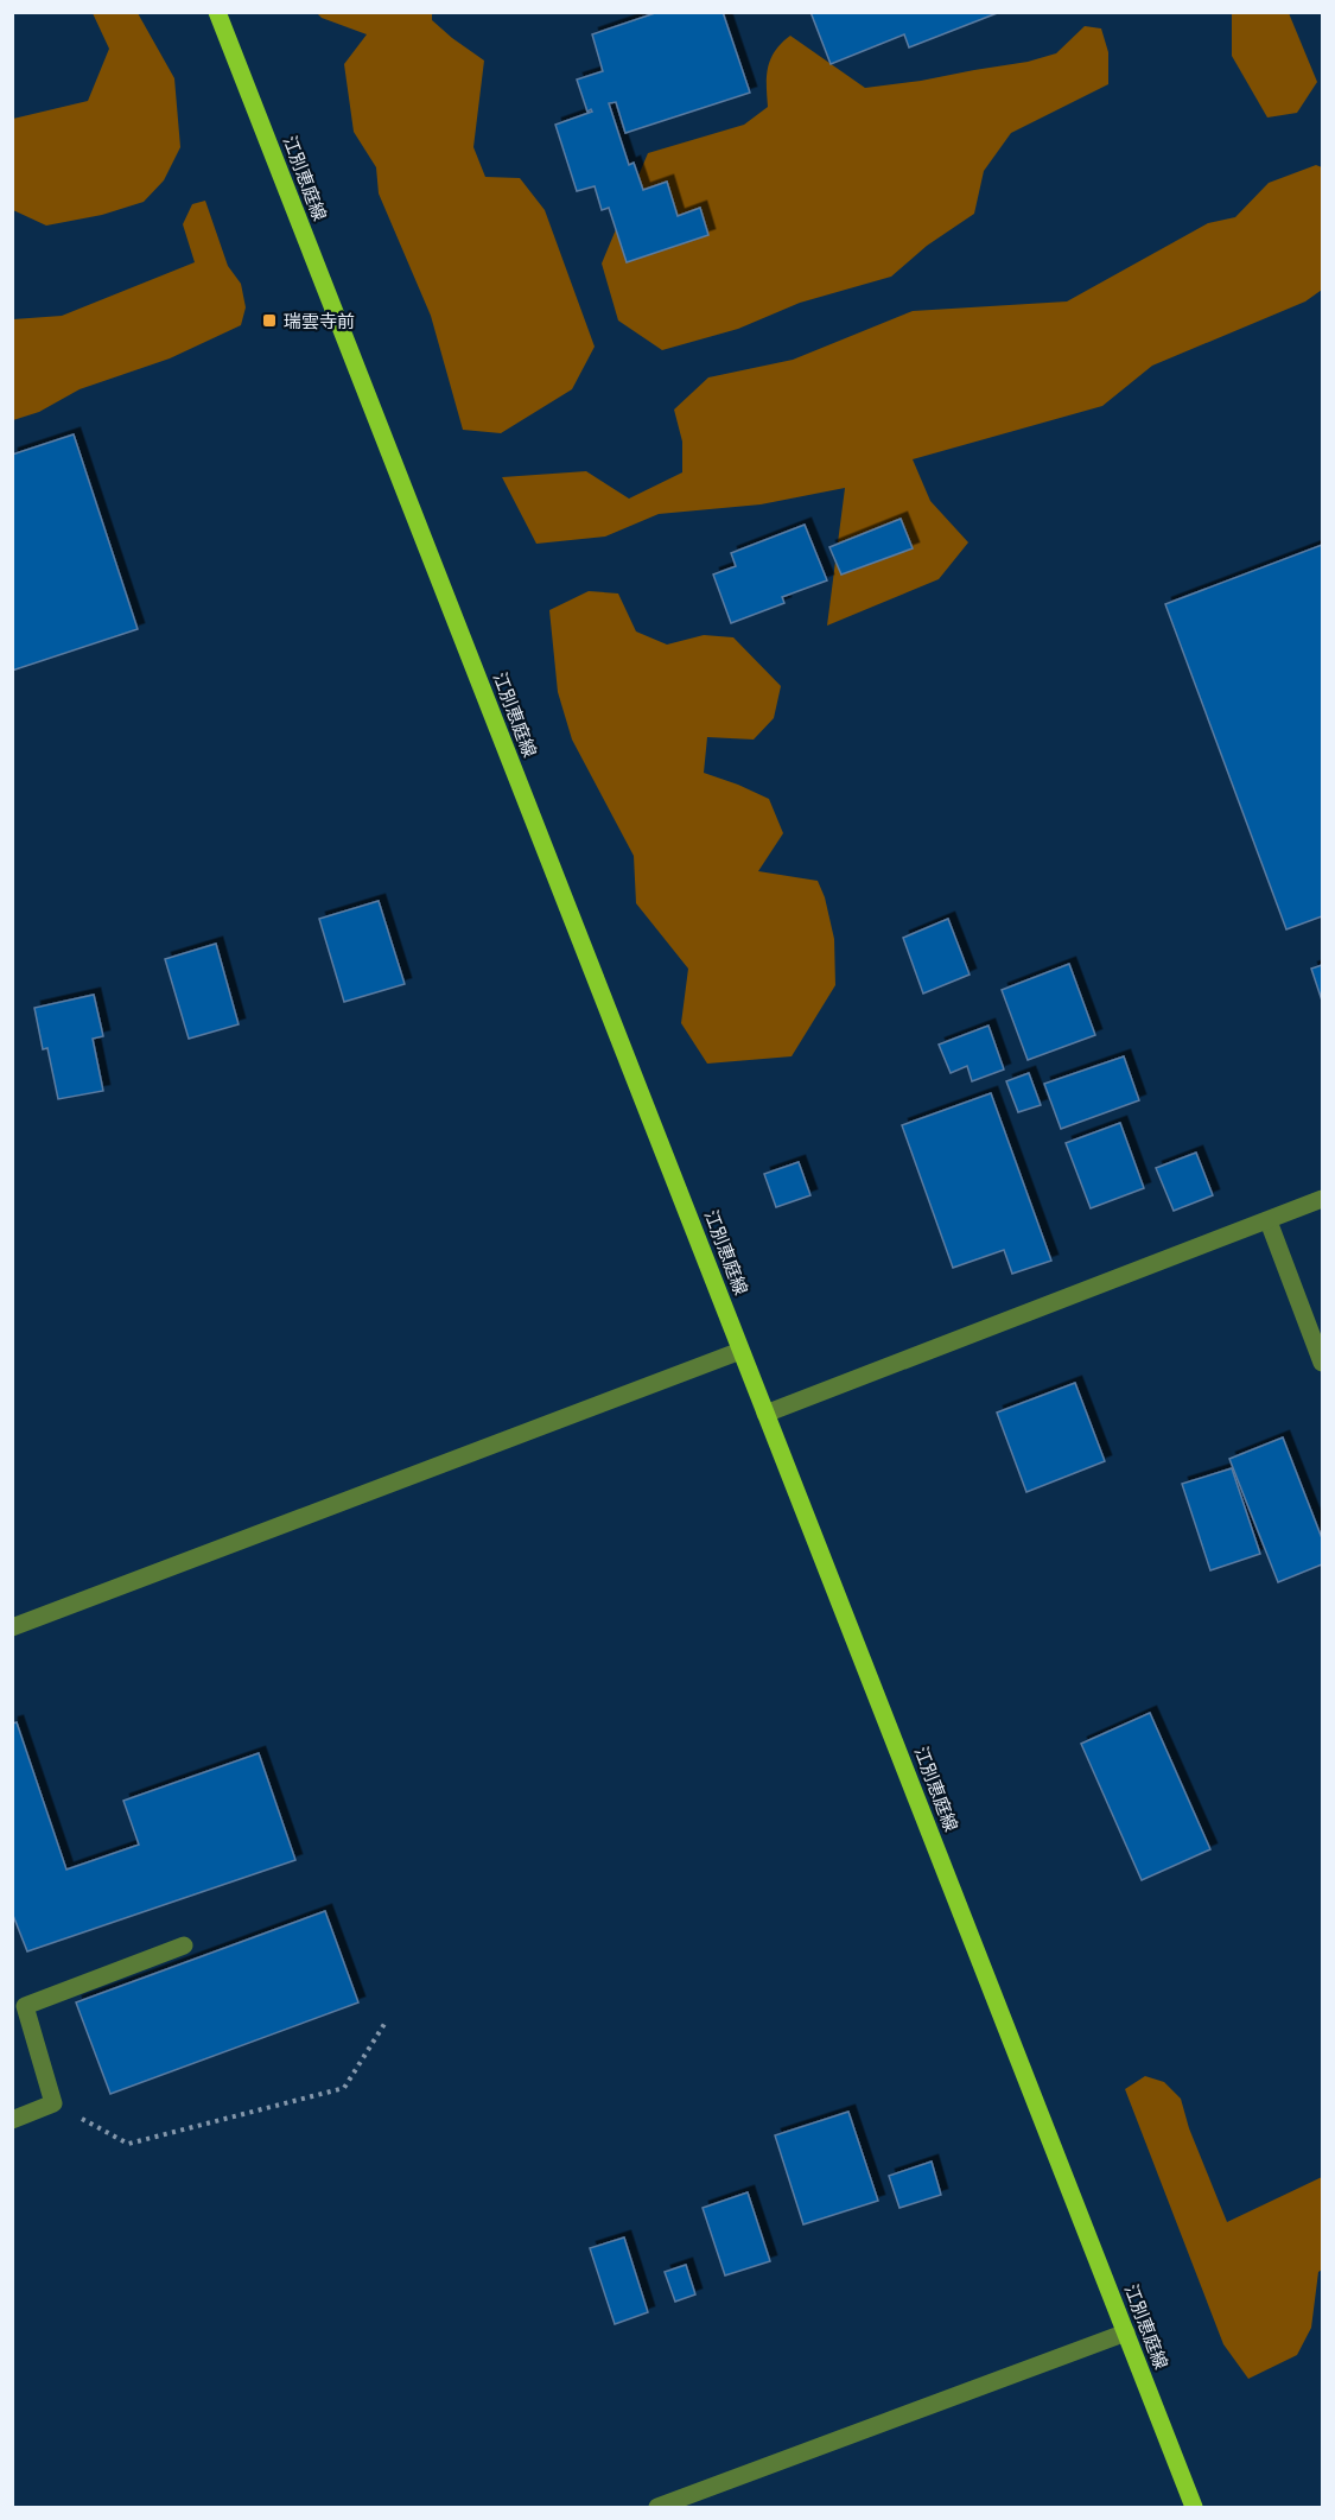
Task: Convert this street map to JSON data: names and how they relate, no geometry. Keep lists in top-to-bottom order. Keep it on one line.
{"streets":{"main road":["江別恵庭線"]},"places":{"transit":["瑞雲寺前"]}}
